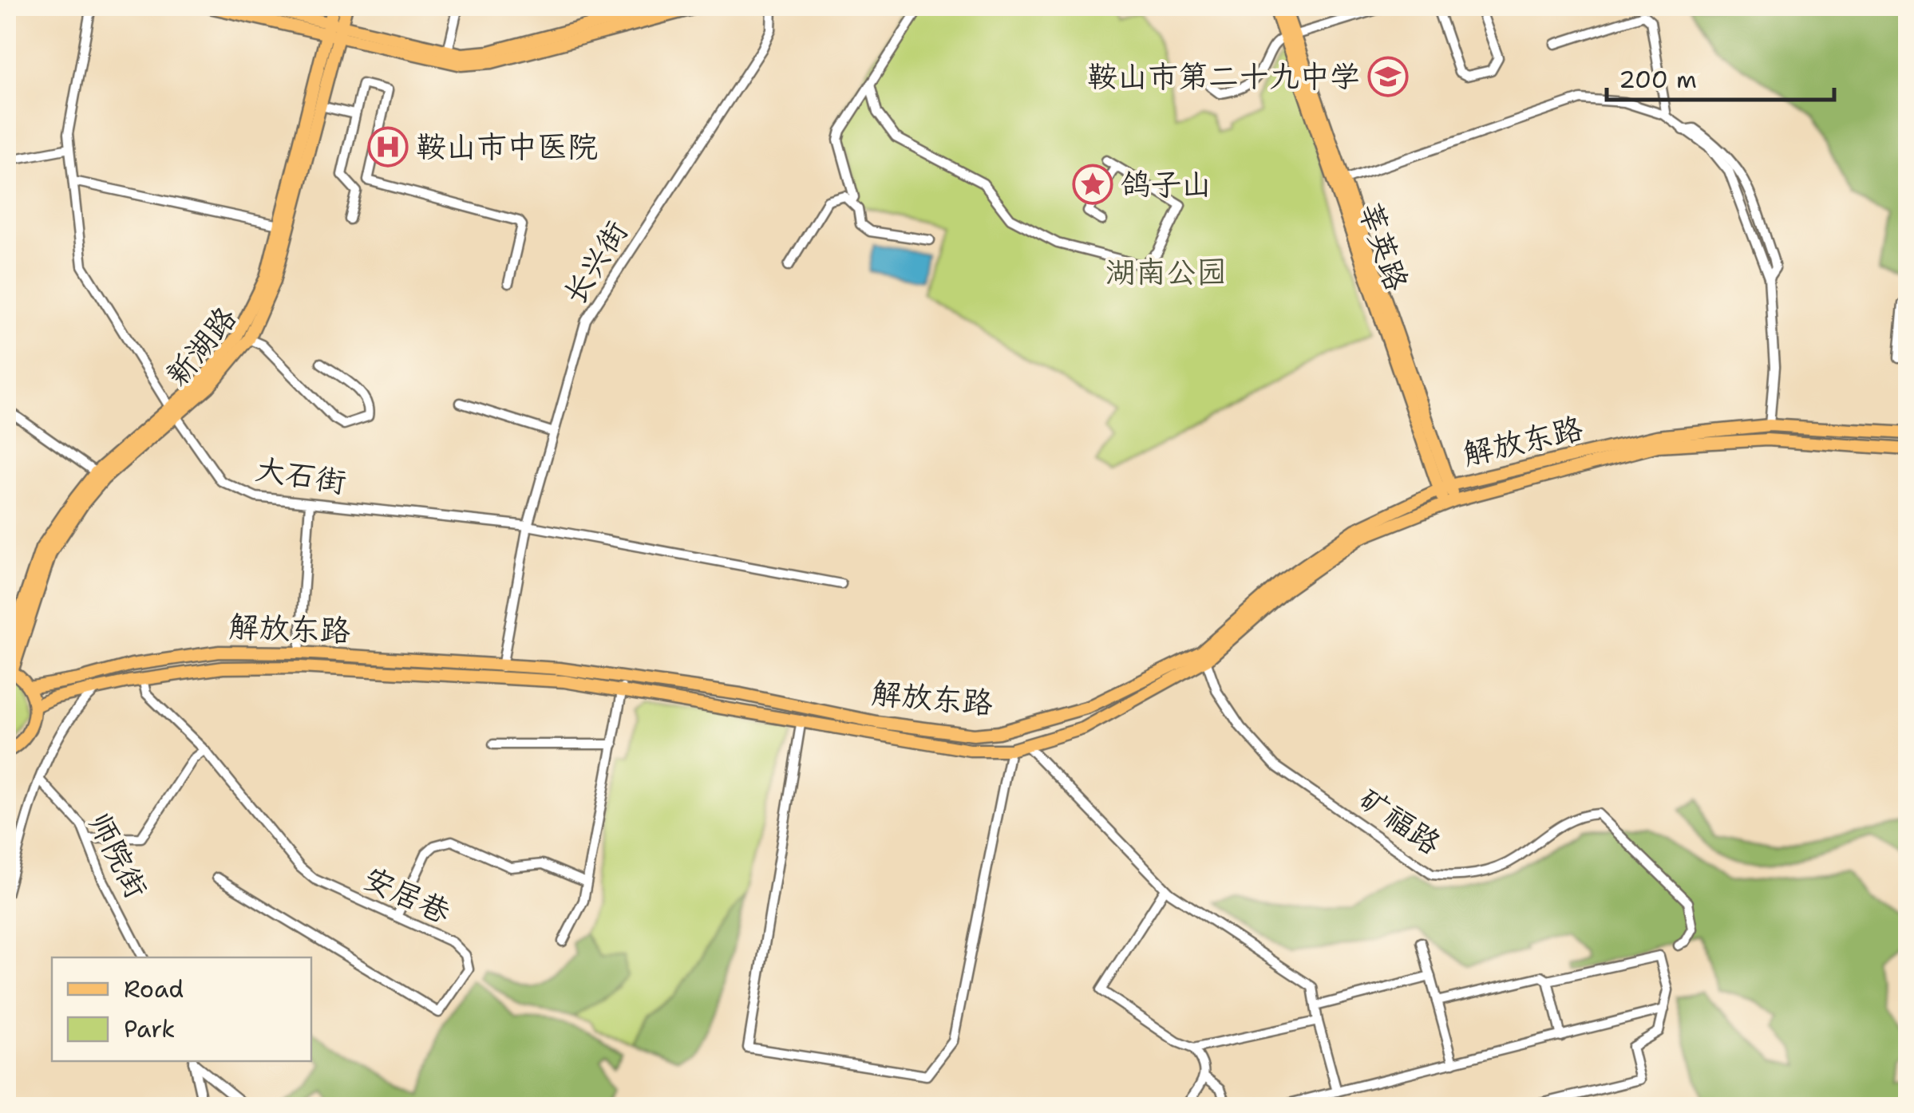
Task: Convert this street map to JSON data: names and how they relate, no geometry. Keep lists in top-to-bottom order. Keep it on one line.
{"streets":{"main road":["莘英路","新湖路","解放东路"],"street":["长兴街","大石街","矿福路","师院街","安居巷"]},"crossings":[["莘英路","解放东路"],["长兴街","解放东路"],["长兴街","大石街"],["新湖路","大石街"],["解放东路","矿福路"],["解放东路","安居巷"]],"parks":["湖南公园"],"places":{"school or university":["鞍山市第二十九中学"],"hospital":["鞍山市中医院"],"place":["鸽子山"]},"legend":["Road","Park"],"scale_bar":"200 m"}
